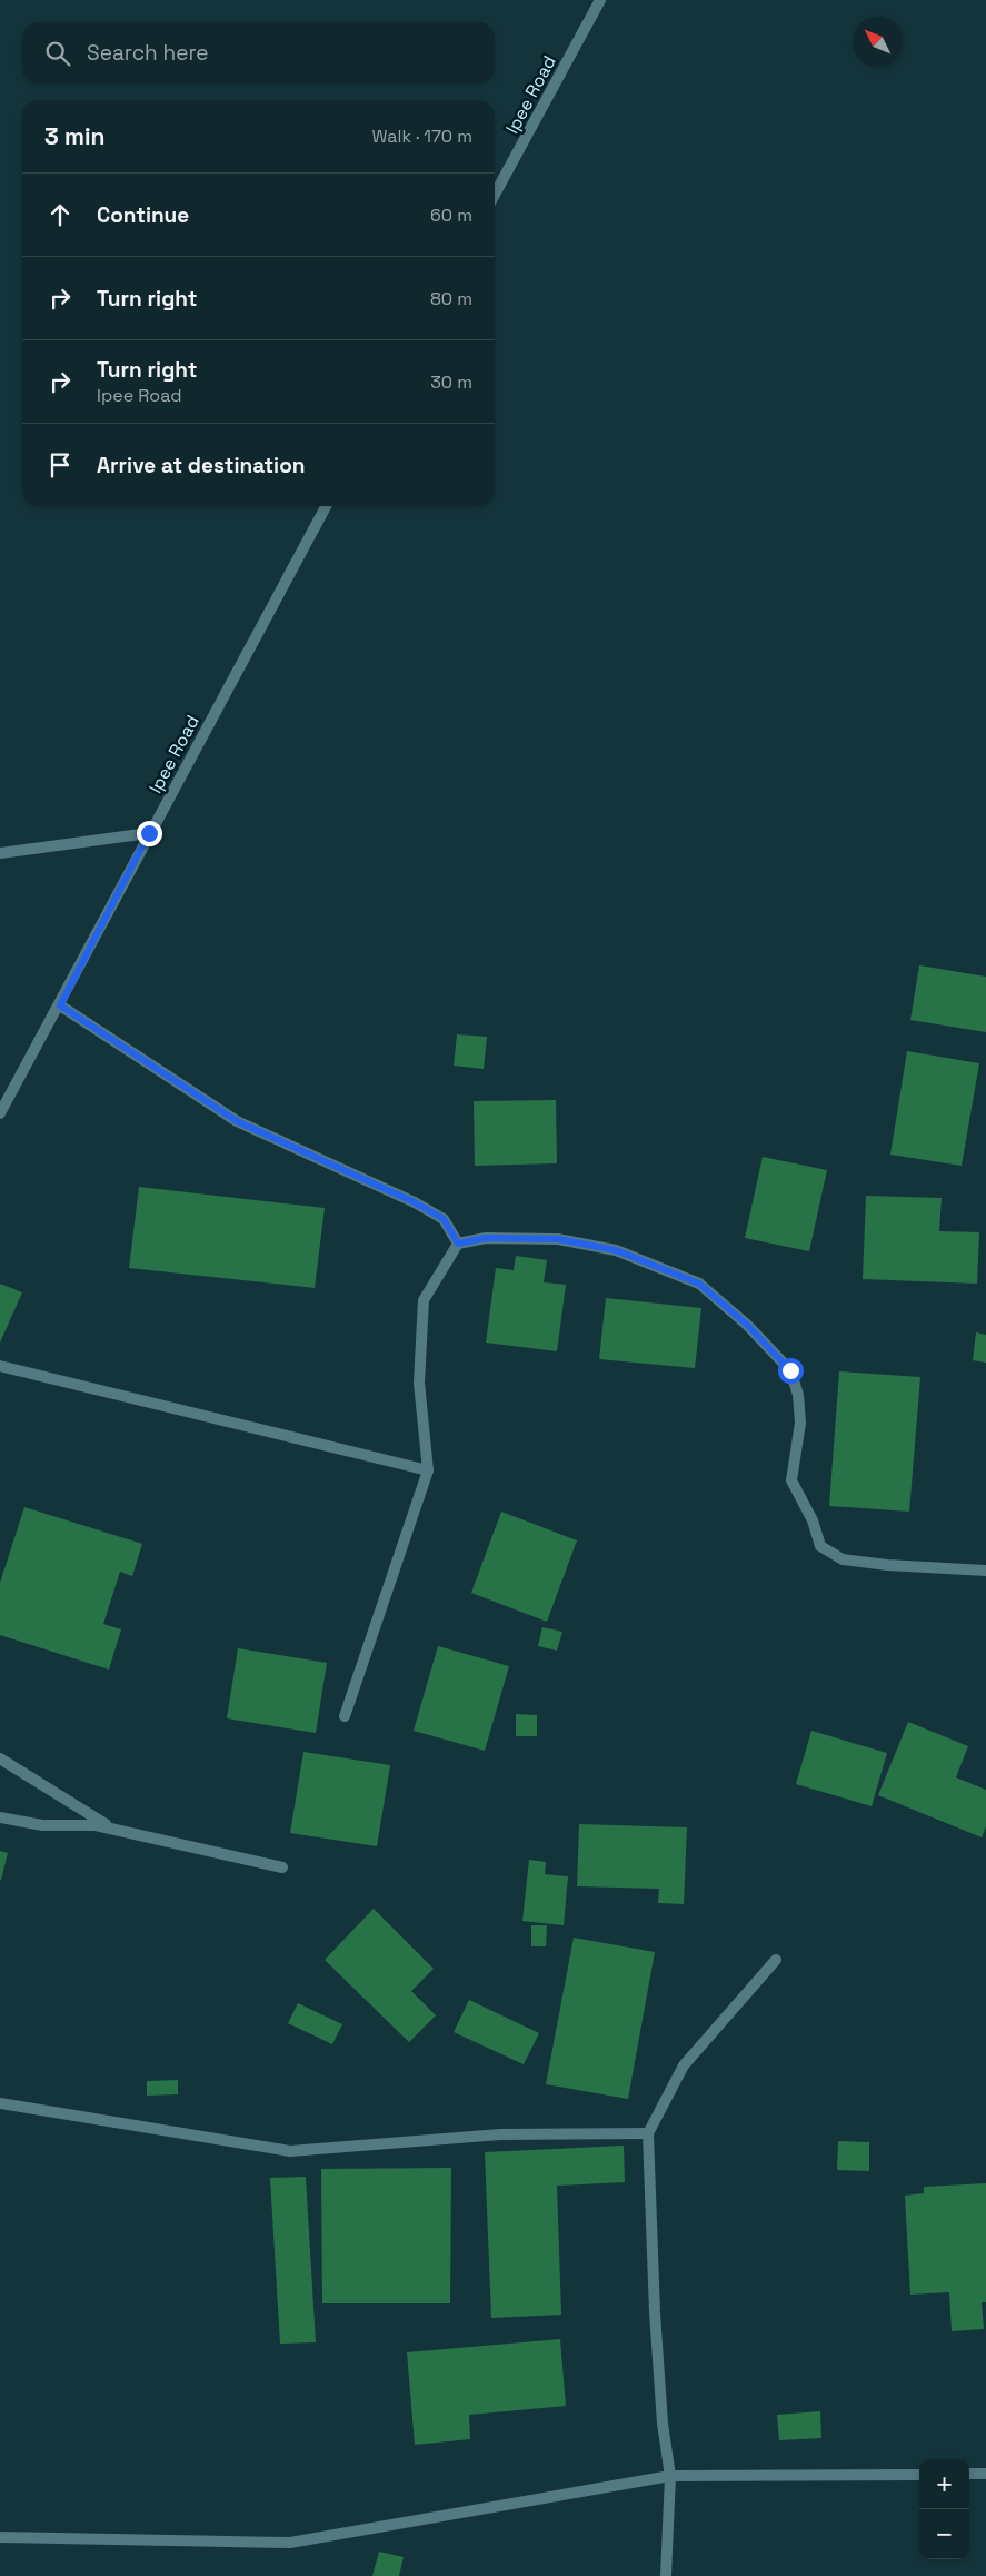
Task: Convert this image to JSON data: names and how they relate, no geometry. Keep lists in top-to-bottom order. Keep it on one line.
{"streets":{"street":["Ipee Road"]},"north":"top left","page":{"search":"Search here","heading":["3 min","Walk · 170 m"],"list":[["Continue","60 m"],["Turn right","80 m"],["Turn right","Ipee Road","30 m"],"Arrive at destination"],"map_buttons":["+","−"]}}
